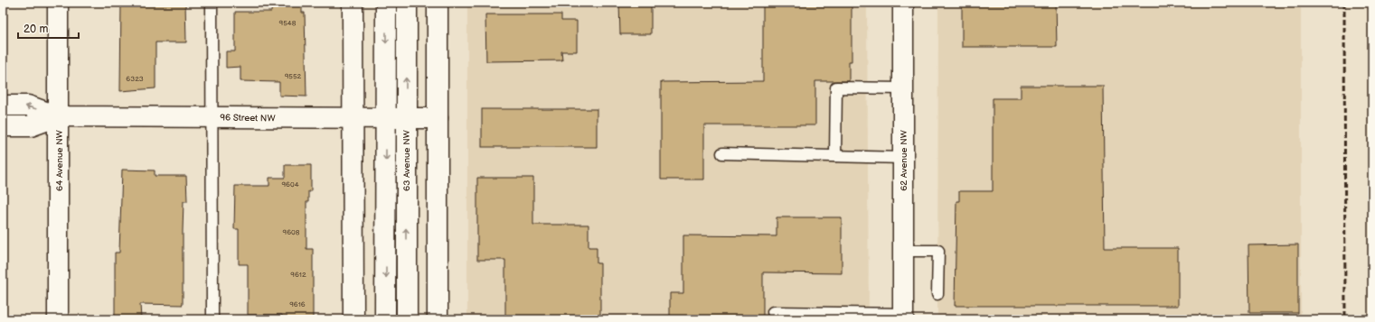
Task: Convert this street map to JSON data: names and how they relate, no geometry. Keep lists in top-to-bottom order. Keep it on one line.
{"streets":{"street":["96 Street NW","64 Avenue NW","63 Avenue NW","62 Avenue NW"]},"crossings":[["96 Street NW","64 Avenue NW"],["96 Street NW","63 Avenue NW"]],"house_numbers":["9548","9552","6323","9604","9608","9612","9616"],"scale_bar":"20 m"}
